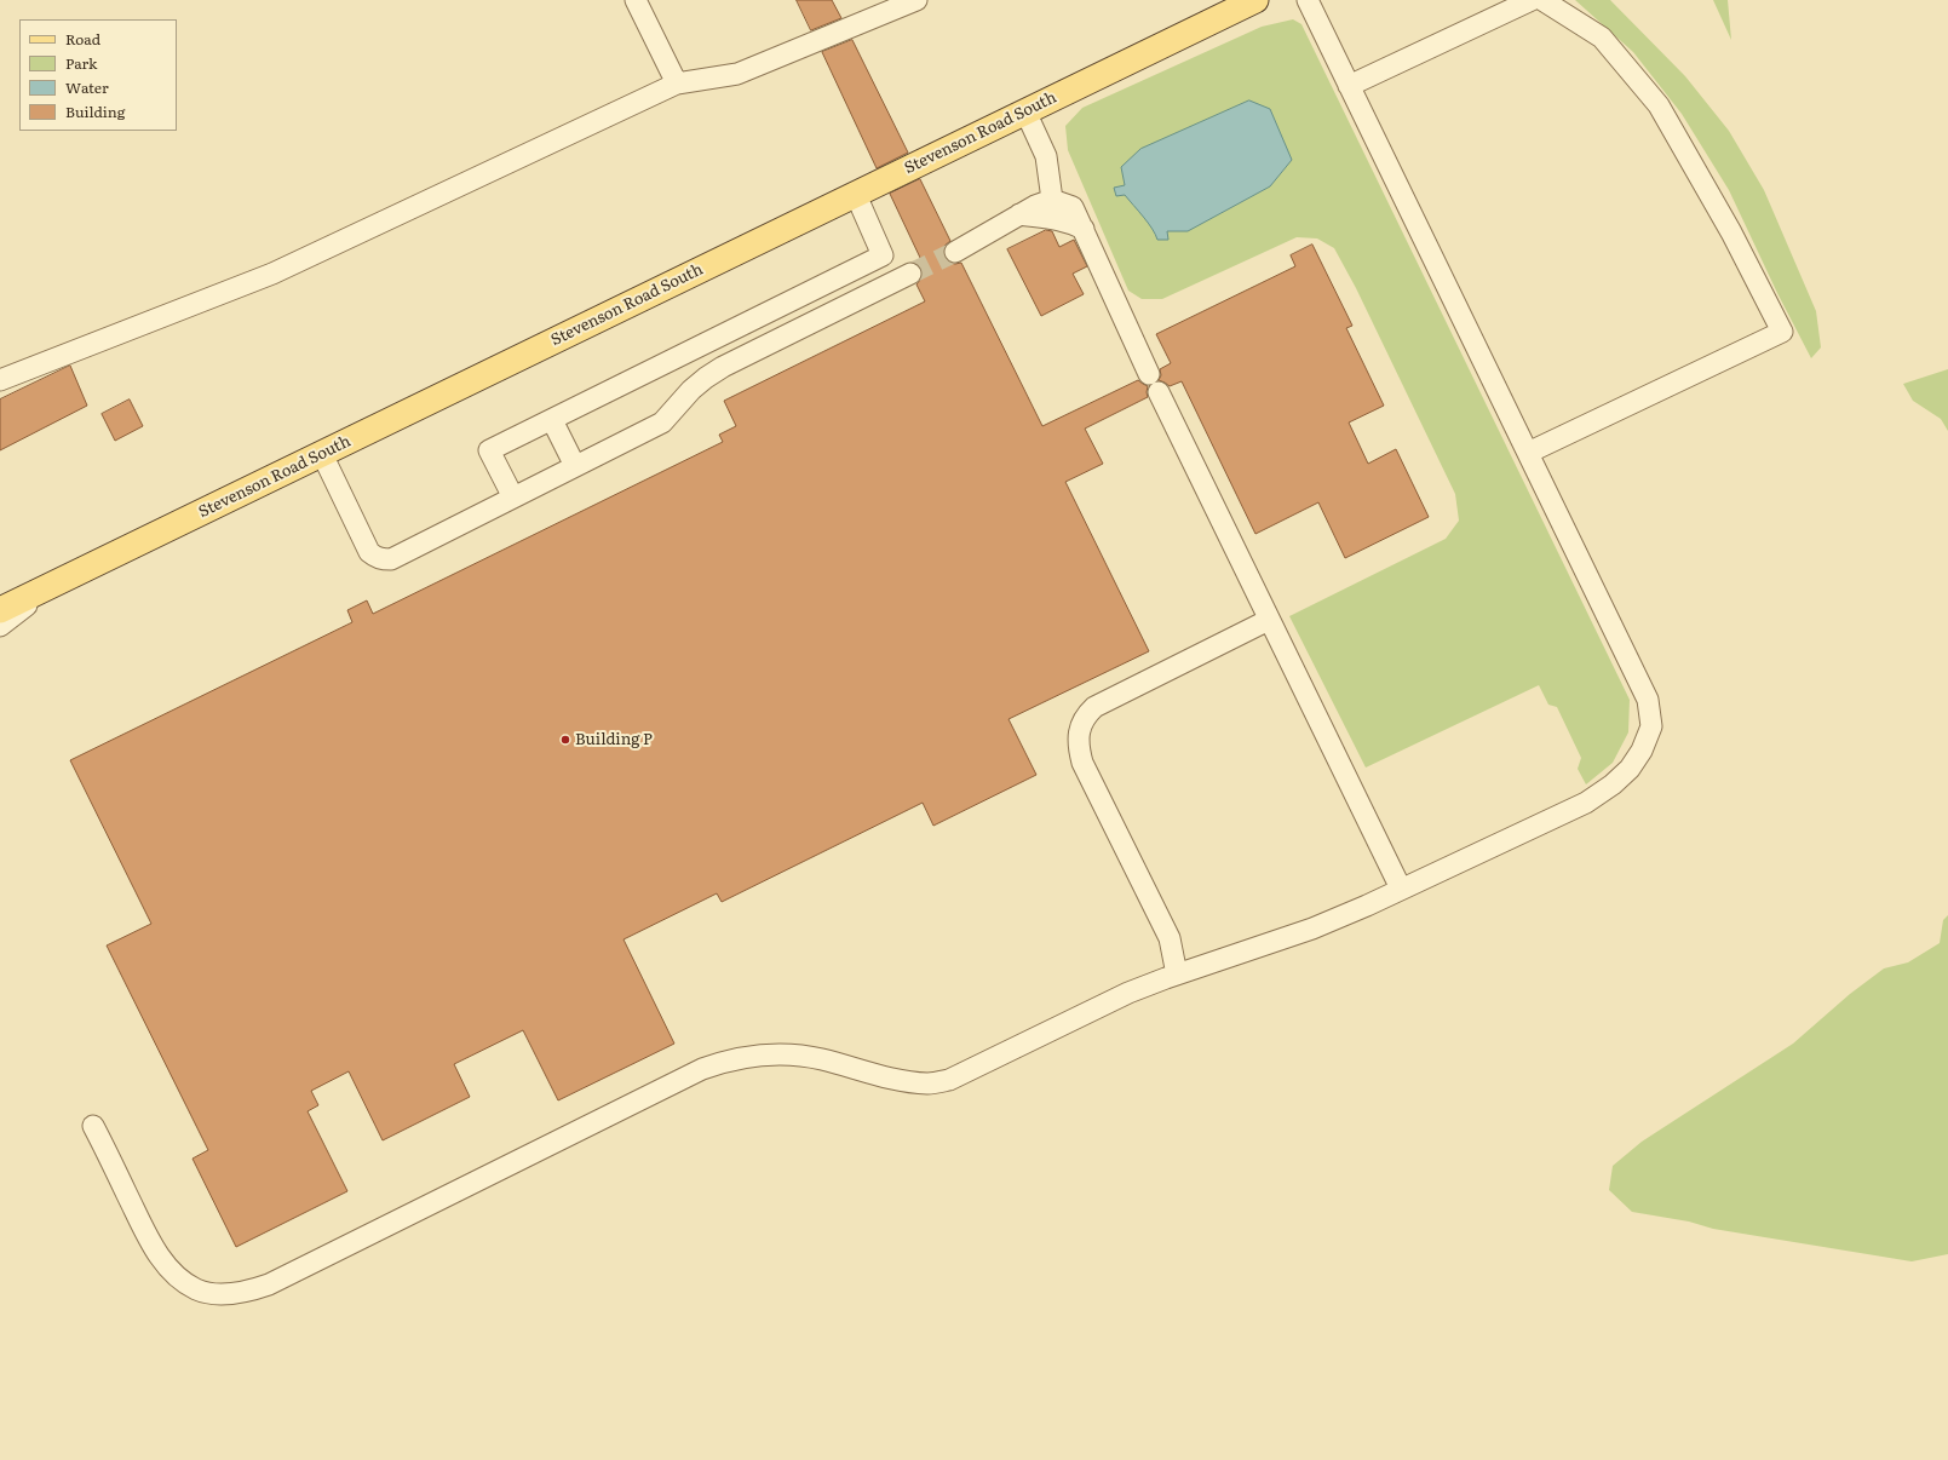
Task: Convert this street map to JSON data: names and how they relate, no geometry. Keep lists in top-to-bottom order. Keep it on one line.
{"streets":{"main road":["Stevenson Road South"]},"places":["Building P"],"legend":["Road","Park","Water","Building"]}
